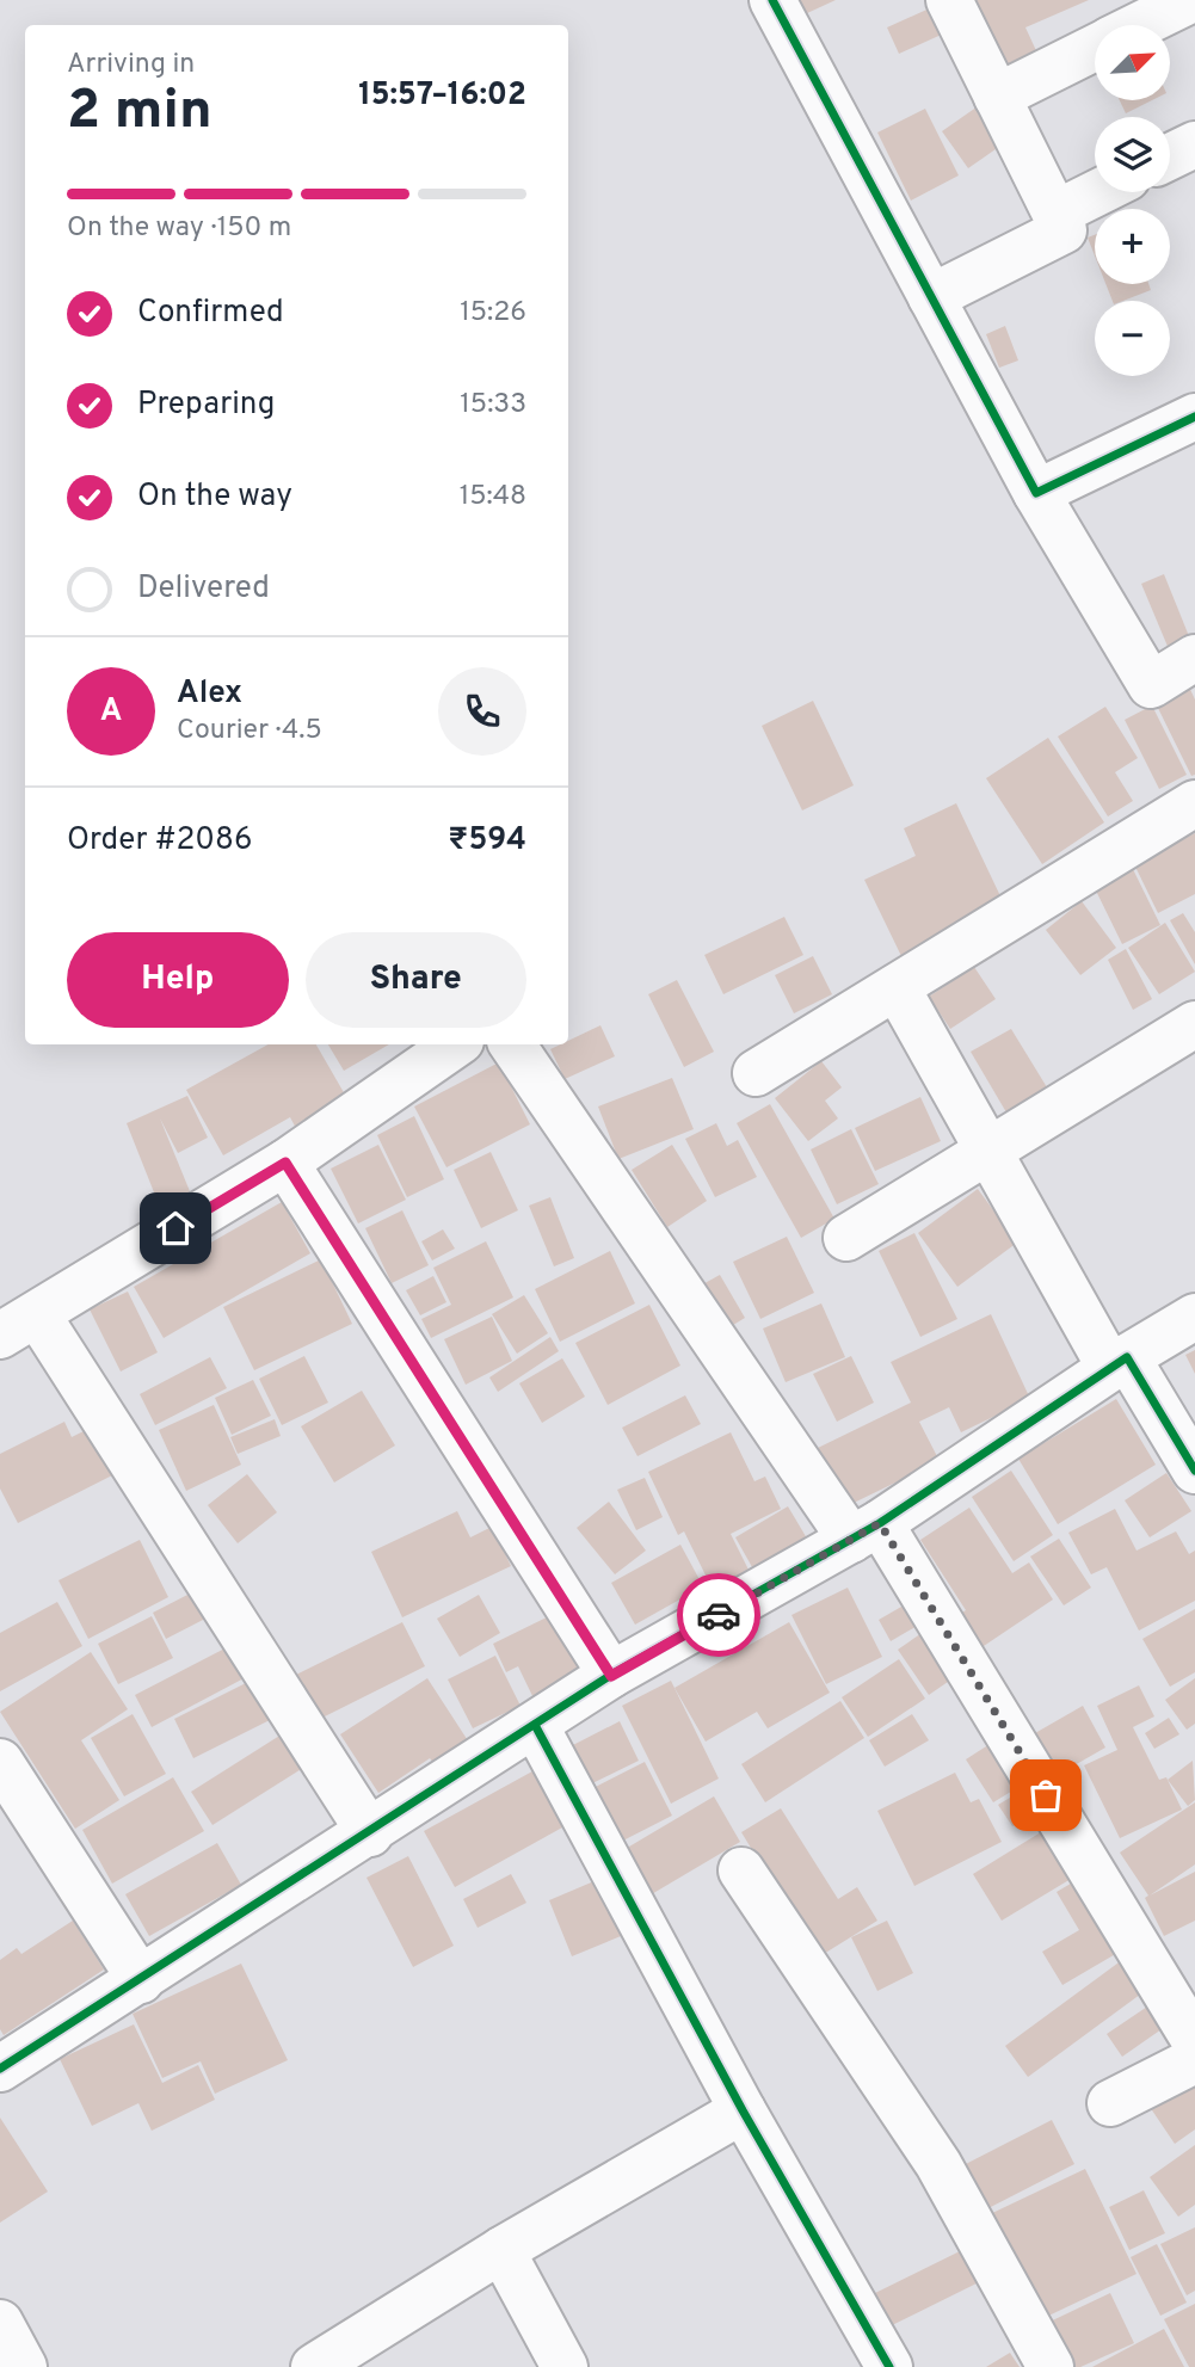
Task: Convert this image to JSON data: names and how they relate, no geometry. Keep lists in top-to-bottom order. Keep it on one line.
{"north":"top right","page":{"map_buttons":["+","−"],"heading":["2 min","Arriving in","15:57–16:02"],"panel":["Alex","Courier · 4.5","Order #2086","₹594"],"bar":"On the way · 150 m","list":[["Confirmed","15:26"],["Preparing","15:33"],["On the way","15:48"],"Delivered"],"round":"A","buttons":["Help","Share"]}}
